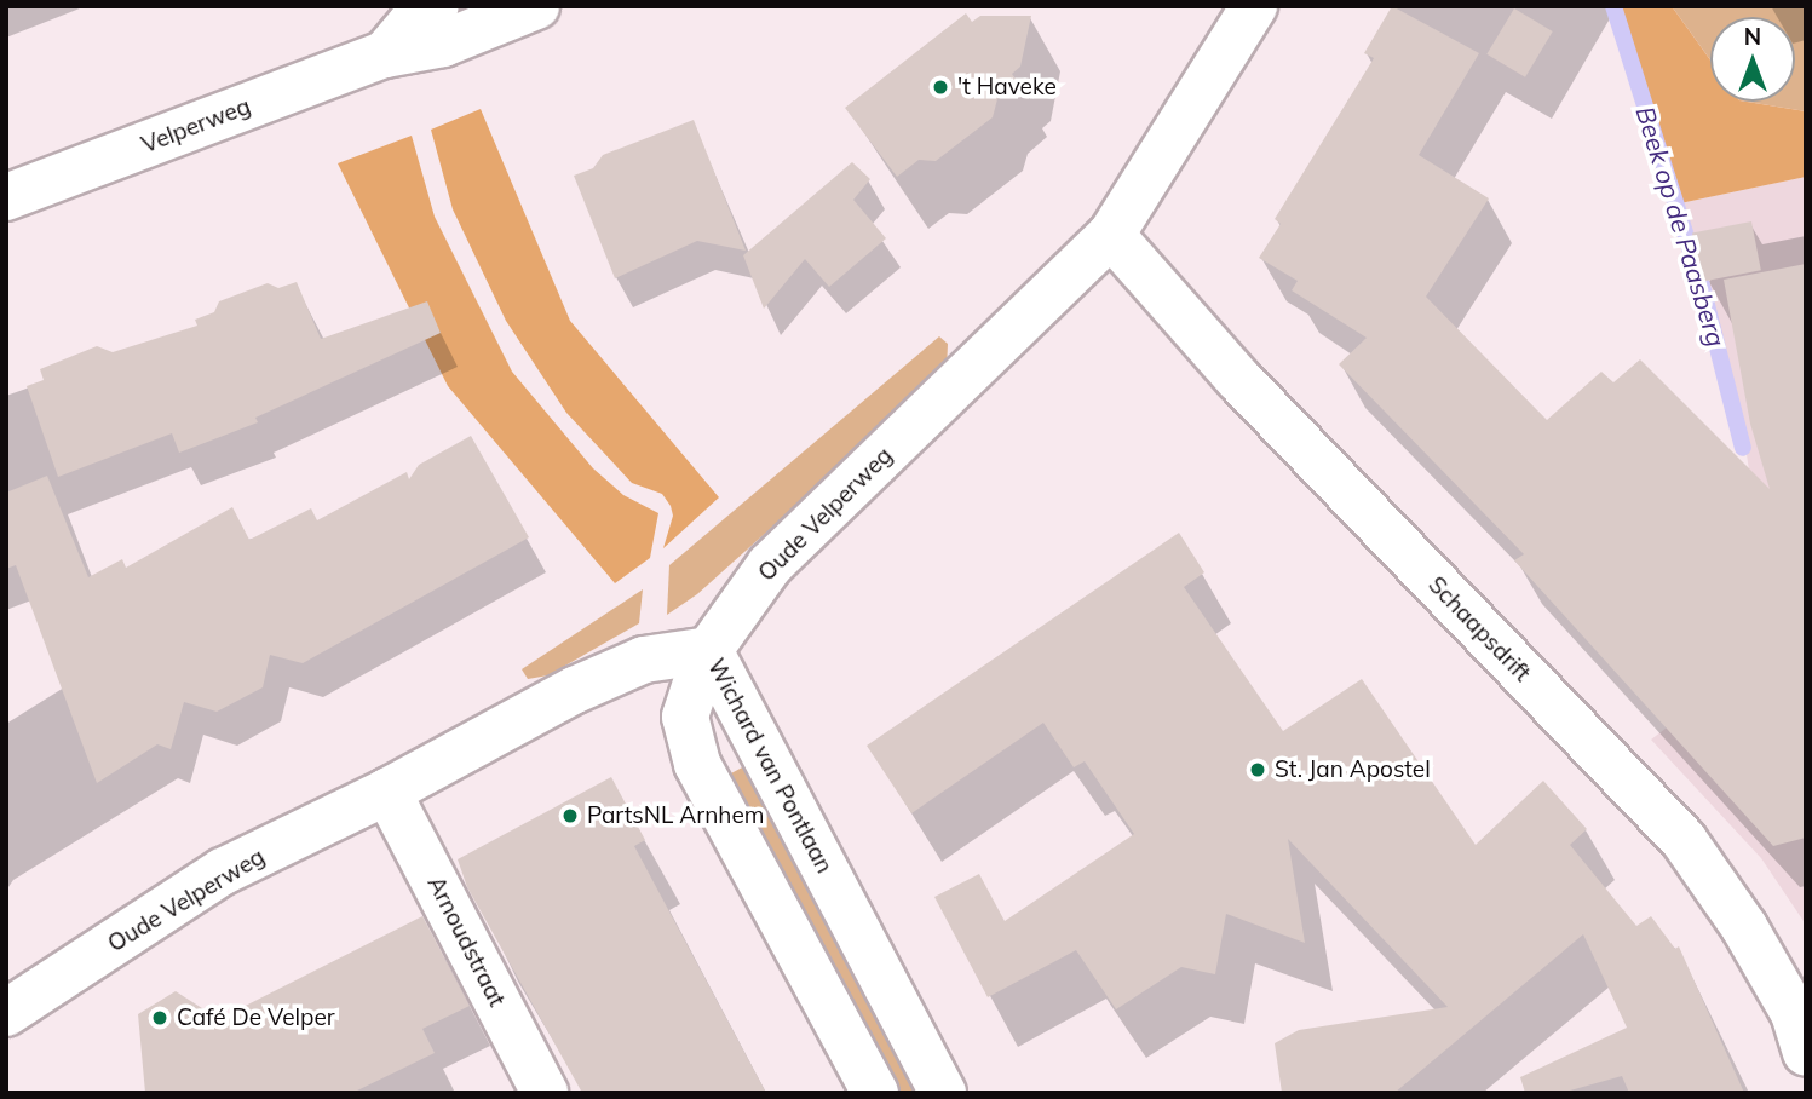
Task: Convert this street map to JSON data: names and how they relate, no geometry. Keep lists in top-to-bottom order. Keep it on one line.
{"streets":{"street":["Velperweg","Oude Velperweg","Schaapsdrift","Wichard van Pontlaan","Arnoudstraat"]},"crossings":[["Oude Velperweg","Schaapsdrift"],["Oude Velperweg","Wichard van Pontlaan"],["Oude Velperweg","Arnoudstraat"]],"water":["Beek op de Paasberg"],"places":["'t Haveke","St. Jan Apostel","PartsNL Arnhem","Café De Velper"],"north":"top"}
